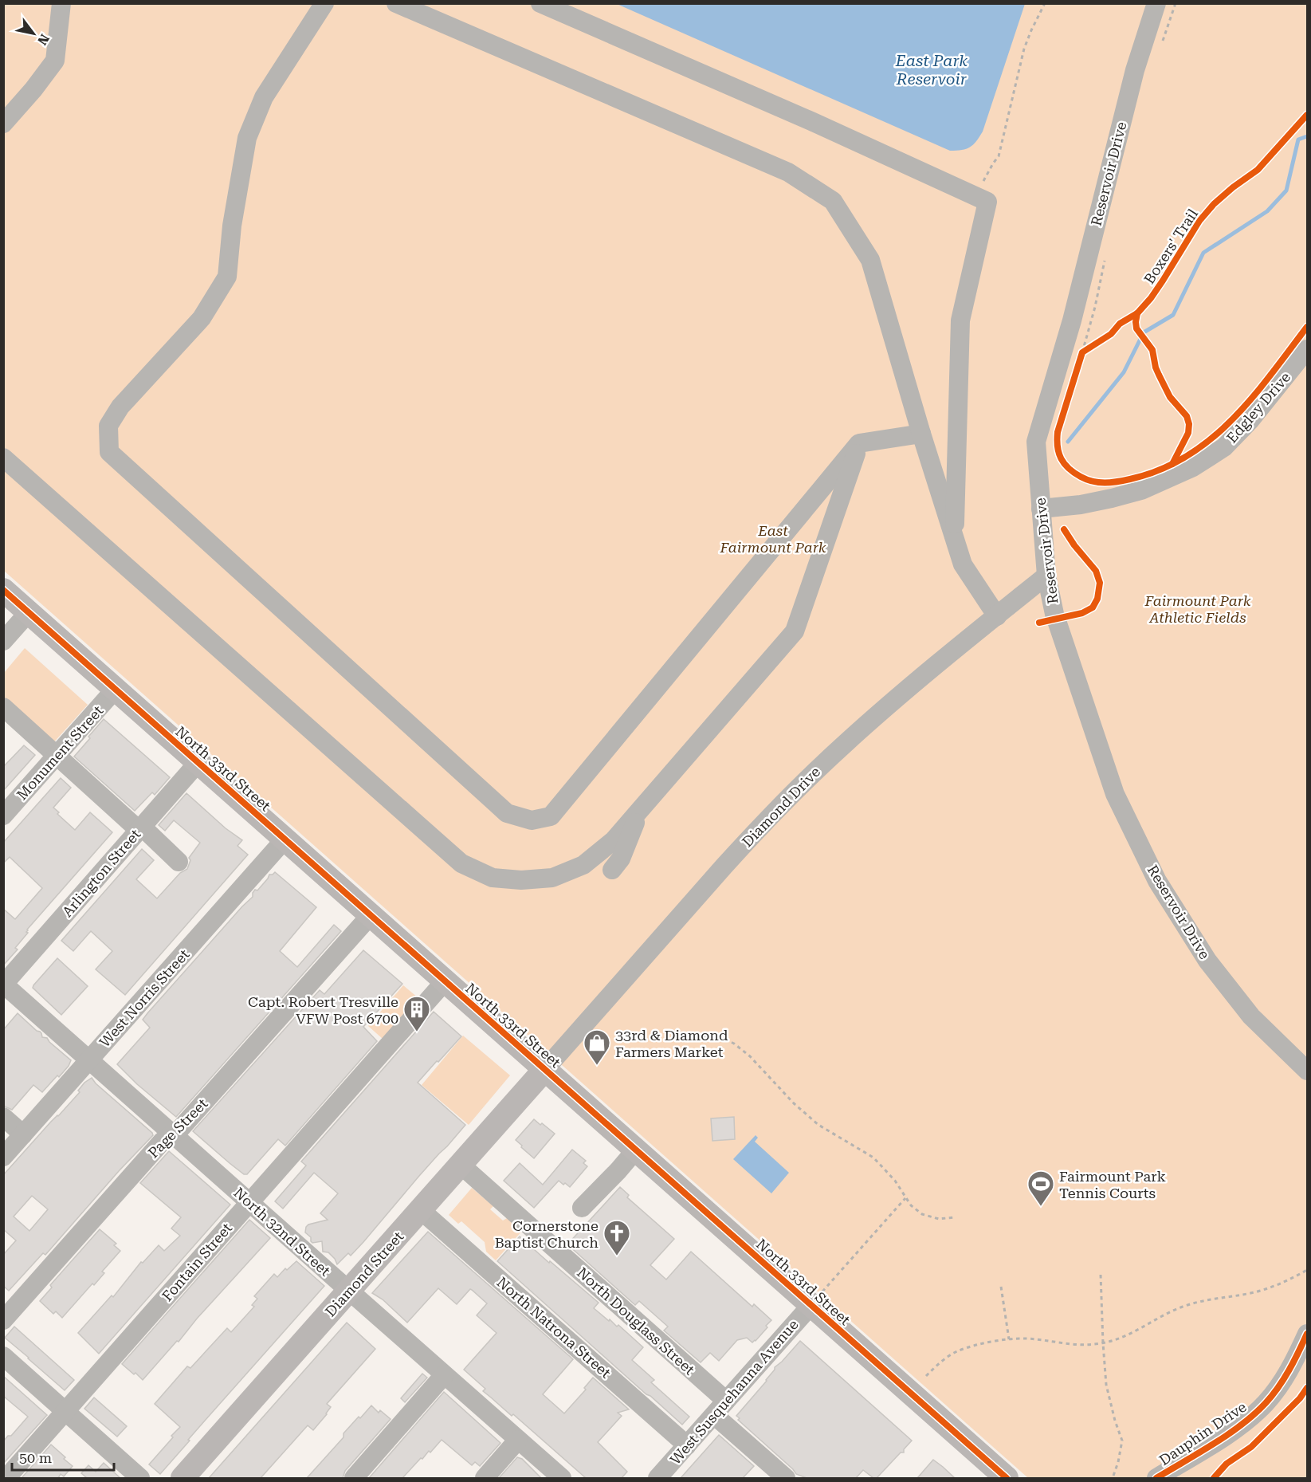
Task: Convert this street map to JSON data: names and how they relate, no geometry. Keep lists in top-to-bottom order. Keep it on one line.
{"streets":{"main road":["North 33rd Street","Diamond Street"],"street":["Reservoir Drive","Edgley Drive","Monument Street","Diamond Drive","Arlington Street","West Norris Street","Page Street","North 32nd Street","Fontain Street","North Douglass Street","North Natrona Street","West Susquehanna Avenue","Dauphin Drive"],"cycle path":["Boxers' Trail"]},"crossings":[["Reservoir Drive","Edgley Drive"],["Reservoir Drive","Diamond Drive"],["Monument Street","North 33rd Street"],["North 33rd Street","Diamond Drive"],["North 33rd Street","Arlington Street"],["North 33rd Street","West Norris Street"],["North 33rd Street","Page Street"],["North 33rd Street","Fontain Street"],["North 33rd Street","Diamond Street"],["North 33rd Street","West Susquehanna Avenue"],["Diamond Drive","Diamond Street"],["Arlington Street","North 32nd Street"],["West Norris Street","North 32nd Street"],["Page Street","North 32nd Street"],["North 32nd Street","Fontain Street"],["North 32nd Street","Diamond Street"],["Diamond Street","North Douglass Street"],["Diamond Street","North Natrona Street"],["North Douglass Street","West Susquehanna Avenue"],["North Natrona Street","West Susquehanna Avenue"]],"water":["East Park Reservoir"],"parks":["East Fairmount Park","Fairmount Park Athletic Fields"],"places":{"building":["Capt. Robert Tresville VFW Post 6700"],"shop":["33rd & Diamond Farmers Market"],"sports":["Fairmount Park Tennis Courts"],"church":["Cornerstone Baptist Church"]},"scale_bar":"50 m","north":"bottom right"}
